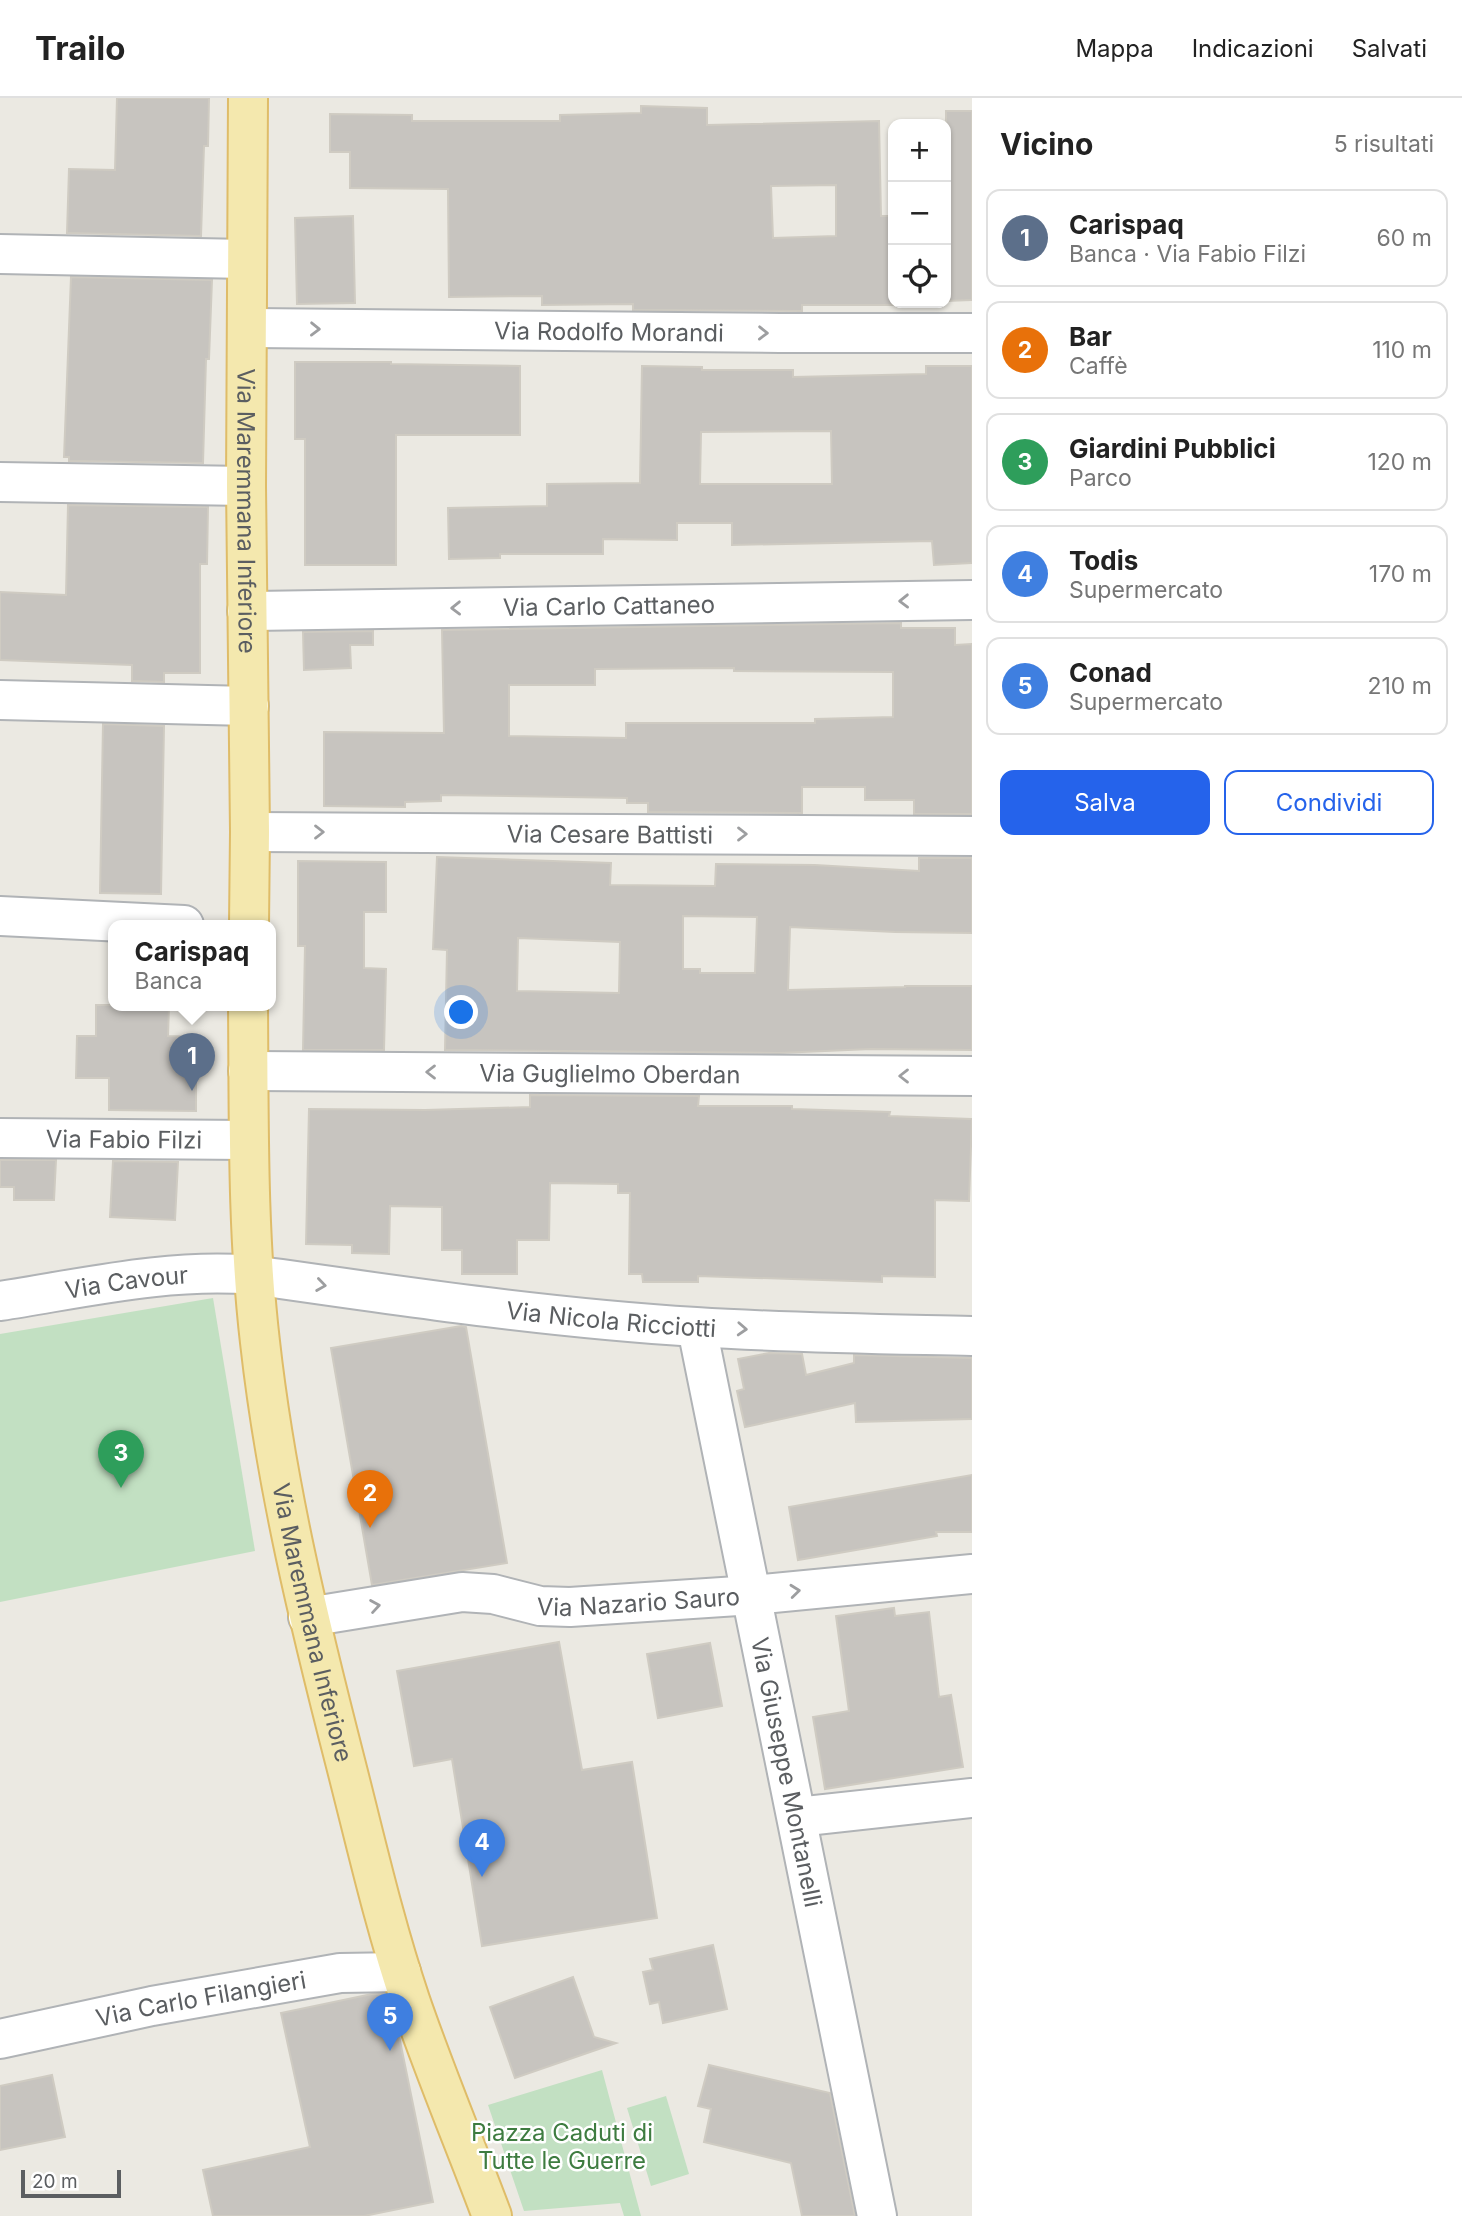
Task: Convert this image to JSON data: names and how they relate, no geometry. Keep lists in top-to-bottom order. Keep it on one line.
{"streets":{"main road":["Via Maremmana Inferiore"],"street":["Via Rodolfo Morandi","Via Carlo Cattaneo","Via Cesare Battisti","Via Guglielmo Oberdan","Via Fabio Filzi","Via Cavour","Via Nicola Ricciotti","Via Nazario Sauro","Via Giuseppe Montanelli","Via Carlo Filangieri"]},"crossings":[["Via Rodolfo Morandi","Via Maremmana Inferiore"],["Via Maremmana Inferiore","Via Carlo Cattaneo"],["Via Maremmana Inferiore","Via Cesare Battisti"],["Via Maremmana Inferiore","Via Guglielmo Oberdan"],["Via Maremmana Inferiore","Via Fabio Filzi"],["Via Maremmana Inferiore","Via Cavour"],["Via Maremmana Inferiore","Via Nicola Ricciotti"],["Via Maremmana Inferiore","Via Nazario Sauro"],["Via Maremmana Inferiore","Via Carlo Filangieri"],["Via Cavour","Via Nicola Ricciotti"],["Via Nicola Ricciotti","Via Giuseppe Montanelli"],["Via Nazario Sauro","Via Giuseppe Montanelli"]],"one_way":["Via Rodolfo Morandi","Via Carlo Cattaneo","Via Cesare Battisti","Via Guglielmo Oberdan","Via Nicola Ricciotti","Via Nazario Sauro"],"parks":["Piazza Caduti di Tutte le Guerre"],"scale_bar":"20 m","page":{"header":"Trailo","nav":["Mappa","Indicazioni","Salvati"],"heading":["Vicino","5 risultati"],"map_buttons":["+","−"],"list":[{"mark":"1","name":"Carispaq","note":"Banca · Via Fabio Filzi","value":"60 m"},{"mark":"2","name":"Bar","note":"Caffè","value":"110 m"},{"mark":"3","name":"Giardini Pubblici","note":"Parco","value":"120 m"},{"mark":"4","name":"Todis","note":"Supermercato","value":"170 m"},{"mark":"5","name":"Conad","note":"Supermercato","value":"210 m"}],"buttons":["Salva","Condividi"],"popup":["Carispaq","Banca"],"pins":["1","3","2","4","5"],"scale":"20 m"}}
